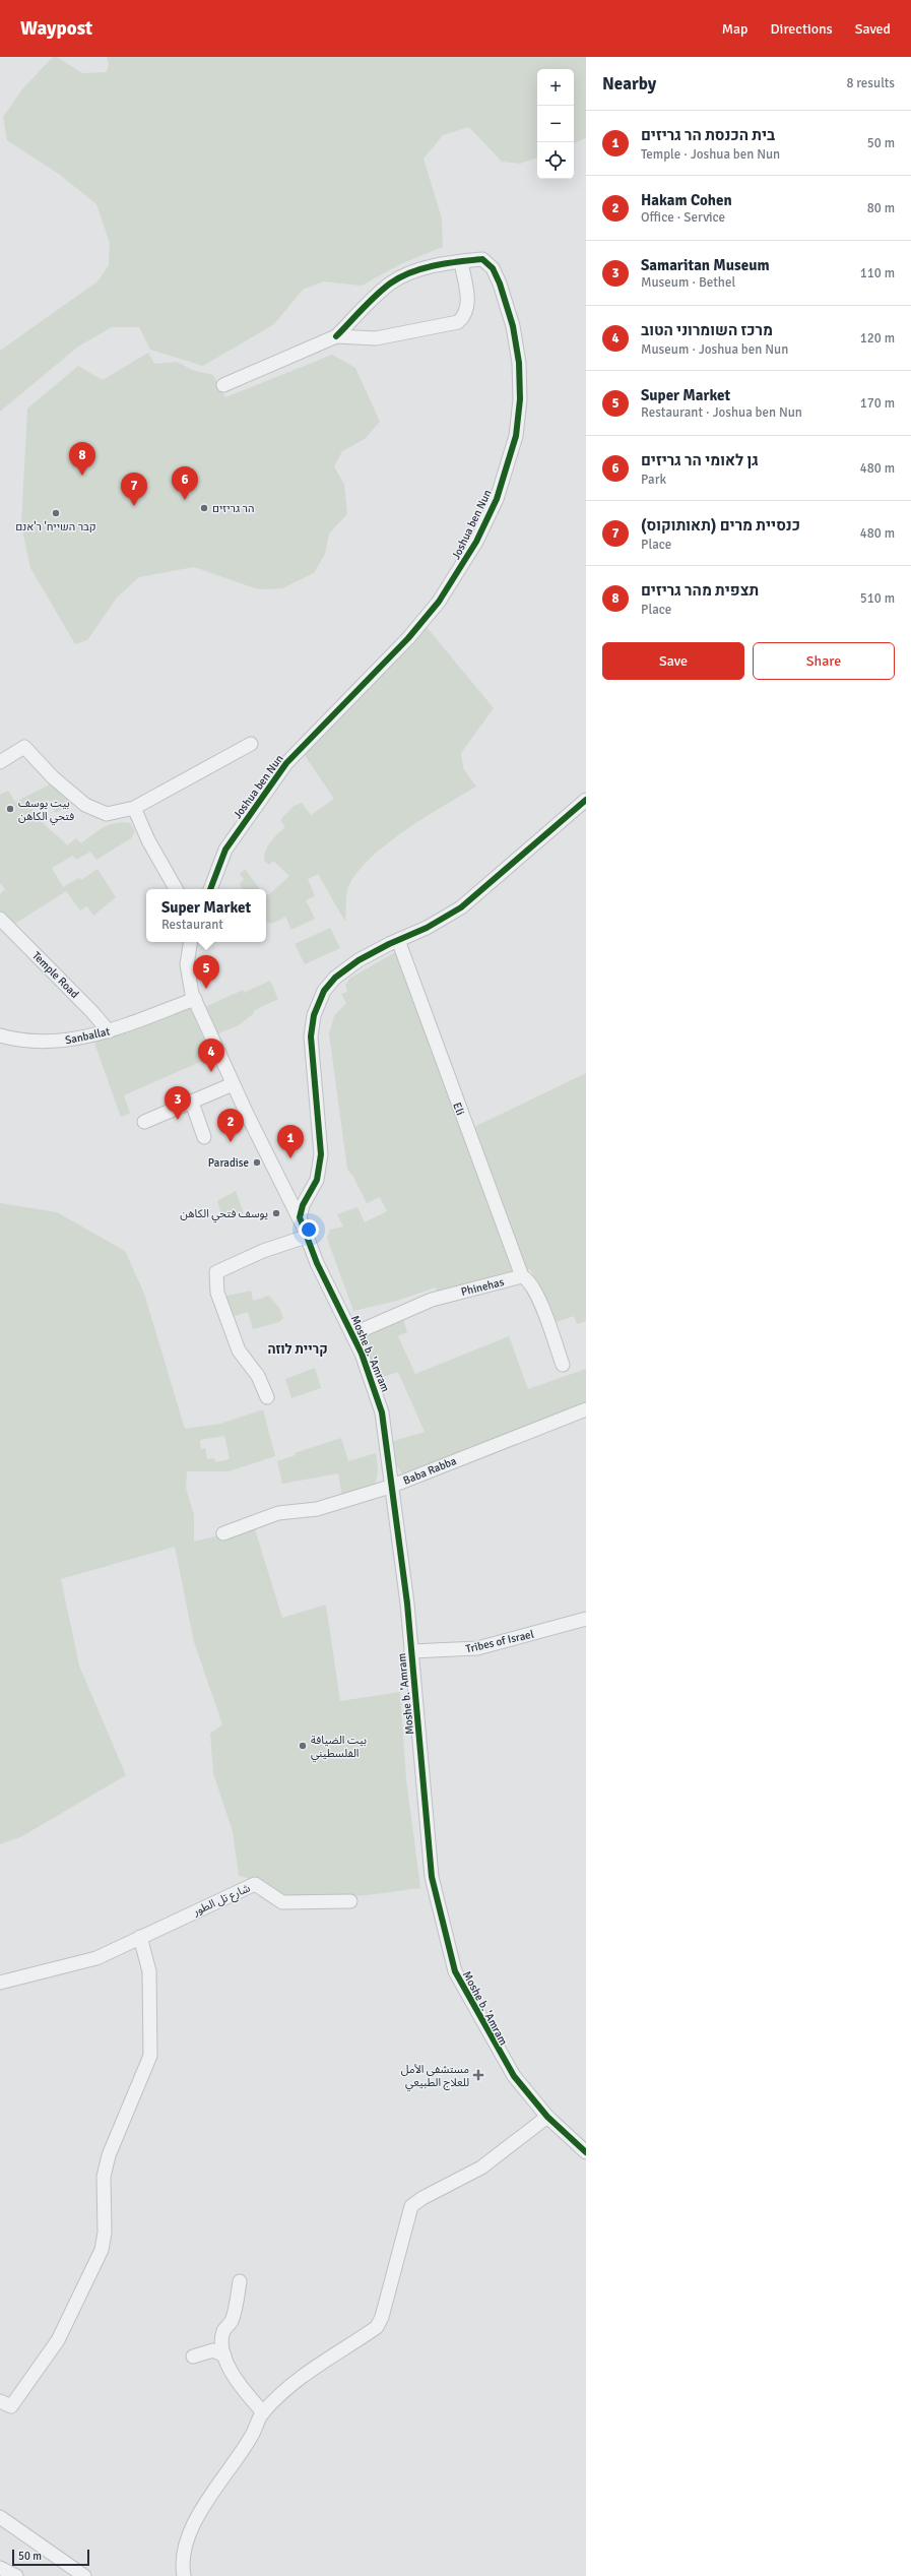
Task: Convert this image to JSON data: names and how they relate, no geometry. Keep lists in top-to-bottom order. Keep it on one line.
{"streets":{"street":["Joshua ben Nun","Temple Road","Sanballat","Eli","Phinehas","Moshe b. 'Amram","Baba Rabba","Tribes of Israel","شارع تل الطور"]},"crossings":[["Temple Road","Sanballat"],["Eli","Phinehas"],["Phinehas","Moshe b. 'Amram"],["Moshe b. 'Amram","Baba Rabba"],["Moshe b. 'Amram","Tribes of Israel"]],"districts":["קריית לוזה"],"places":{"other":["הר גריזים","קבר השייח' ר'אנם","بيت يوسف فتحي الكاهن","Paradise","يوسف فتحي الكاهن","بيت الضيافة الفلسطيني"],"health":["مستشفى الأمل للعلاج الطبيعي"]},"scale_bar":"50 m","page":{"header":"Waypost","nav":["Map","Directions","Saved"],"heading":["Nearby","8 results"],"map_buttons":["+","−"],"list":[{"mark":"1","name":"בית הכנסת הר גריזים","note":"Temple · Joshua ben Nun","value":"50 m"},{"mark":"2","name":"Hakam Cohen","note":"Office · Service","value":"80 m"},{"mark":"3","name":"Samaritan Museum","note":"Museum · Bethel","value":"110 m"},{"mark":"4","name":"מרכז השומרוני הטוב","note":"Museum · Joshua ben Nun","value":"120 m"},{"mark":"5","name":"Super Market","note":"Restaurant · Joshua ben Nun","value":"170 m"},{"mark":"6","name":"גן לאומי הר גריזים","note":"Park","value":"480 m"},{"mark":"7","name":"כנסיית מרים (תאותוקוס)","note":"Place","value":"480 m"},{"mark":"8","name":"תצפית מהר גריזים","note":"Place","value":"510 m"}],"pins":["8","6","7","5","4","3","2","1"],"buttons":["Save","Share"],"popup":["Super Market","Restaurant"],"scale":"50 m"}}
